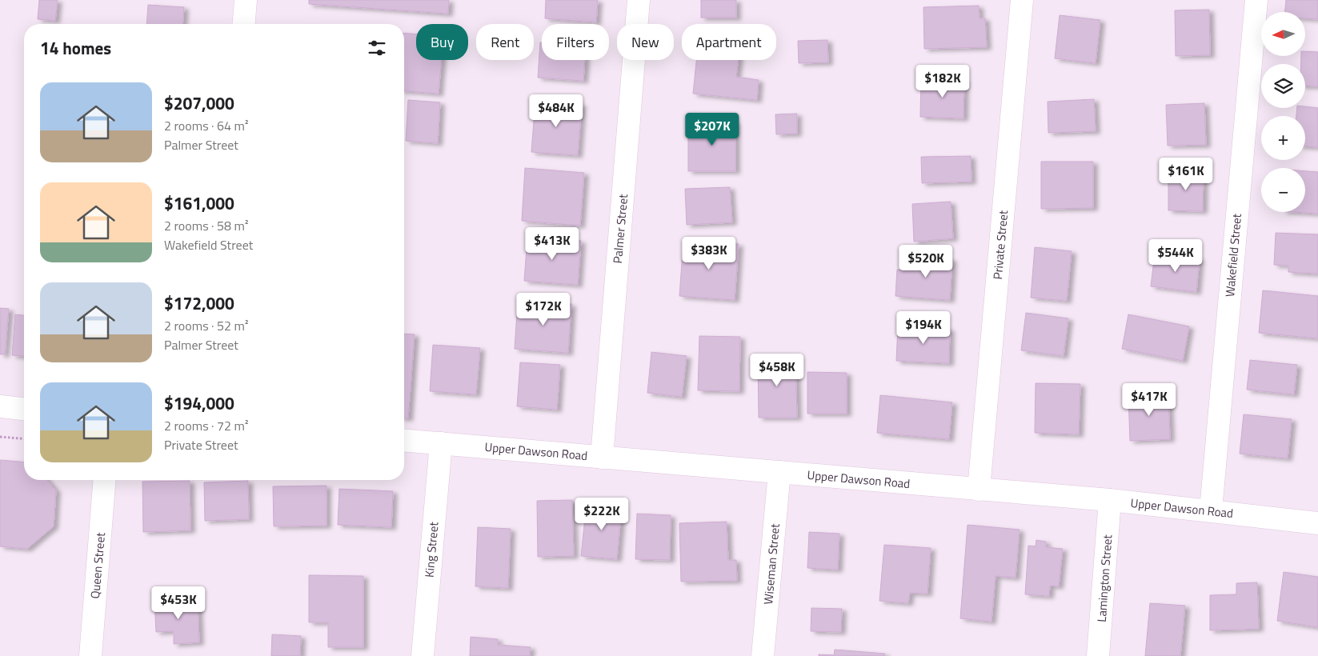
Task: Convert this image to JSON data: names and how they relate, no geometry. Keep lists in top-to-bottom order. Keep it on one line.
{"streets":{"street":["Palmer Street","Private Street","Wakefield Street","Upper Dawson Road","King Street","Wiseman Street","Queen Street","Lamington Street"]},"crossings":[["Palmer Street","Upper Dawson Road"],["Private Street","Upper Dawson Road"],["Wakefield Street","Upper Dawson Road"],["Upper Dawson Road","King Street"],["Upper Dawson Road","Wiseman Street"],["Upper Dawson Road","Lamington Street"]],"north":"left","page":{"map_buttons":["+","−"],"chip":["Buy","Rent","Filters","New","Apartment"],"heading":"14 homes","price":["$182K","$484K","$207K","$161K","$413K","$383K","$544K","$520K","$172K","$194K","$458K","$417K","$222K","$453K"],"list":[{"name":"$207,000","note":"2 rooms · 64 m² · Palmer Street"},{"name":"$161,000","note":"2 rooms · 58 m² · Wakefield Street"},{"name":"$172,000","note":"2 rooms · 52 m² · Palmer Street"},{"name":"$194,000","note":"2 rooms · 72 m² · Private Street"}]}}
